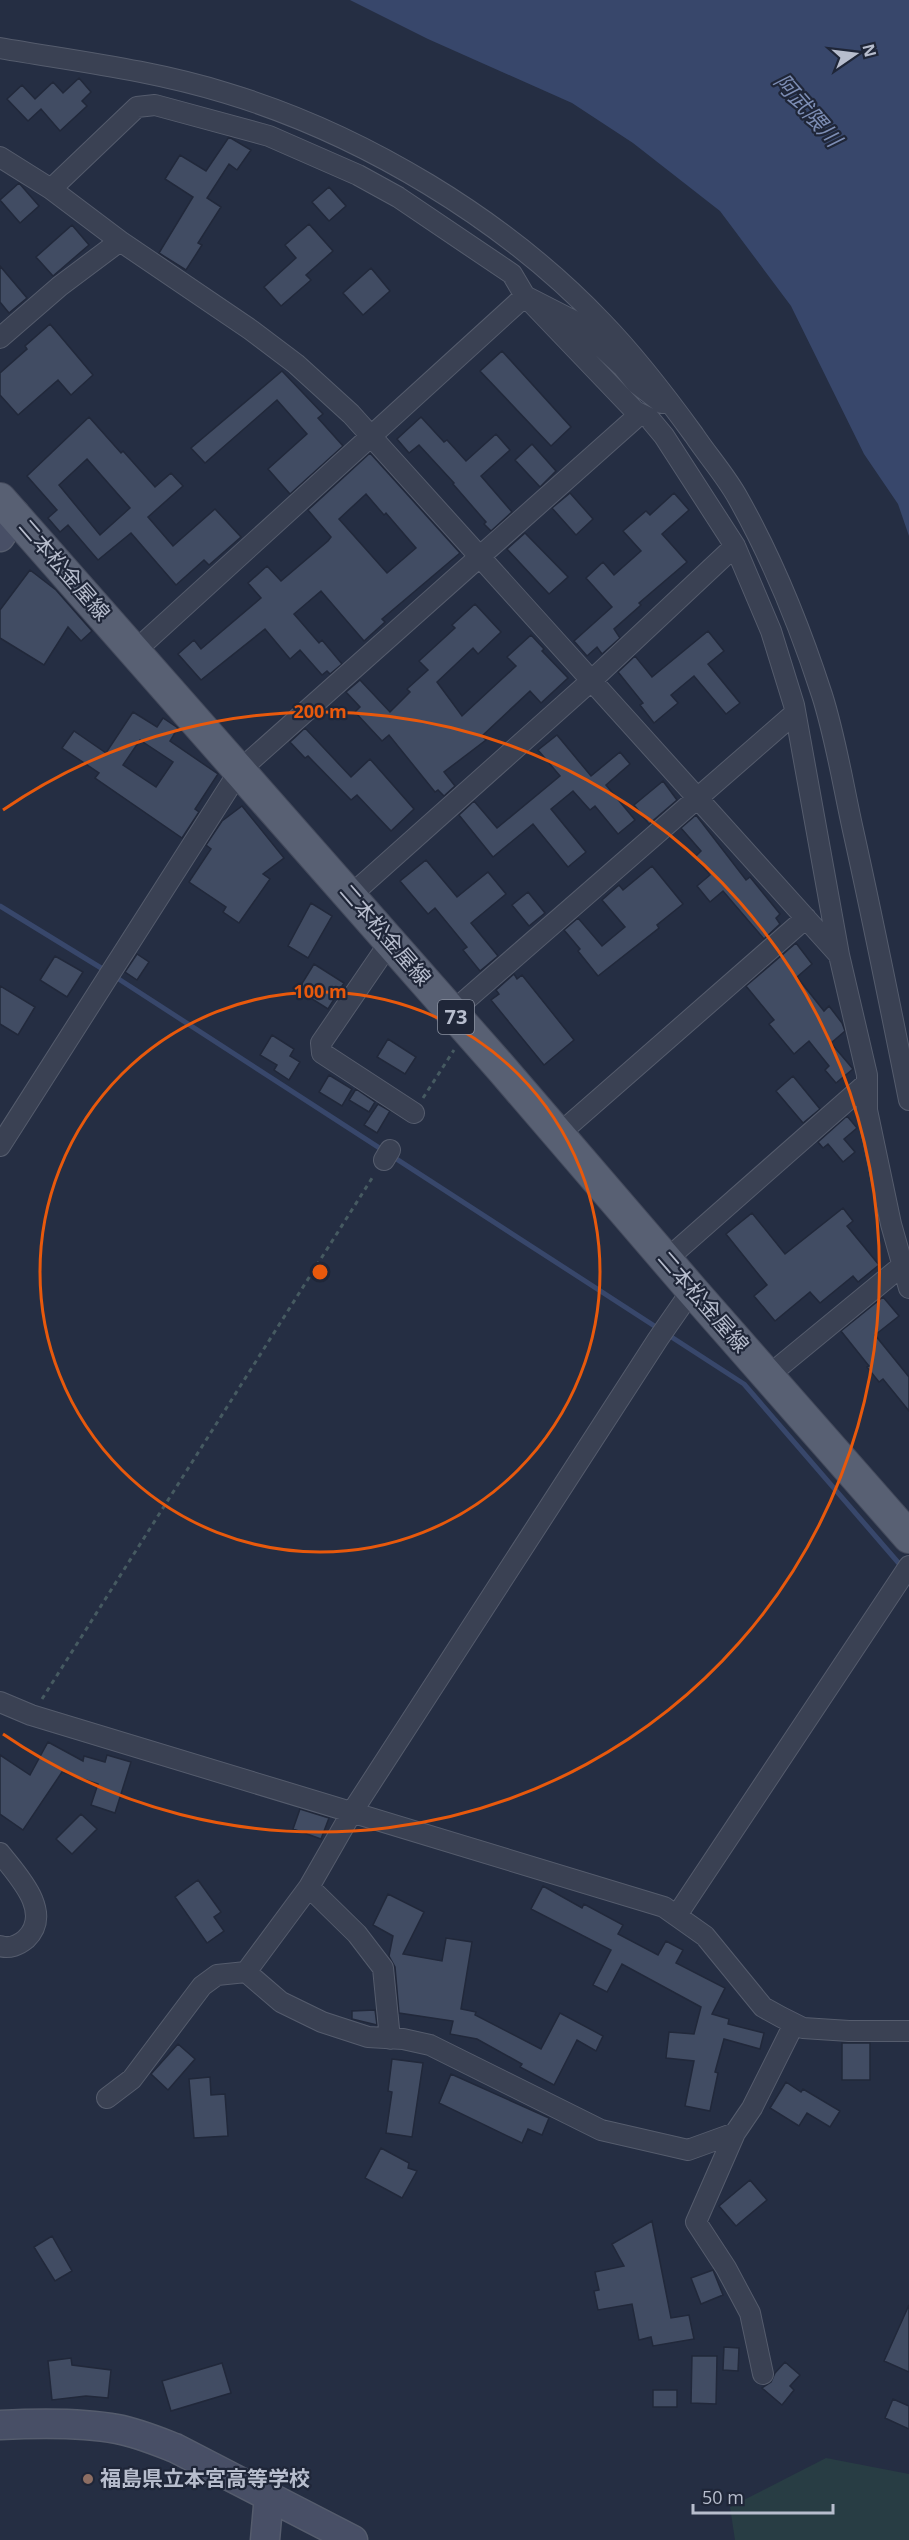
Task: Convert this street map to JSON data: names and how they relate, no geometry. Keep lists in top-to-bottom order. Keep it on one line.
{"streets":{"main road":["二本松金屋線","73"]},"water":["阿武隈川"],"places":["福島県立本宮高等学校"],"scale_bar":"50 m","north":"right","rings":["200 m","100 m"]}
